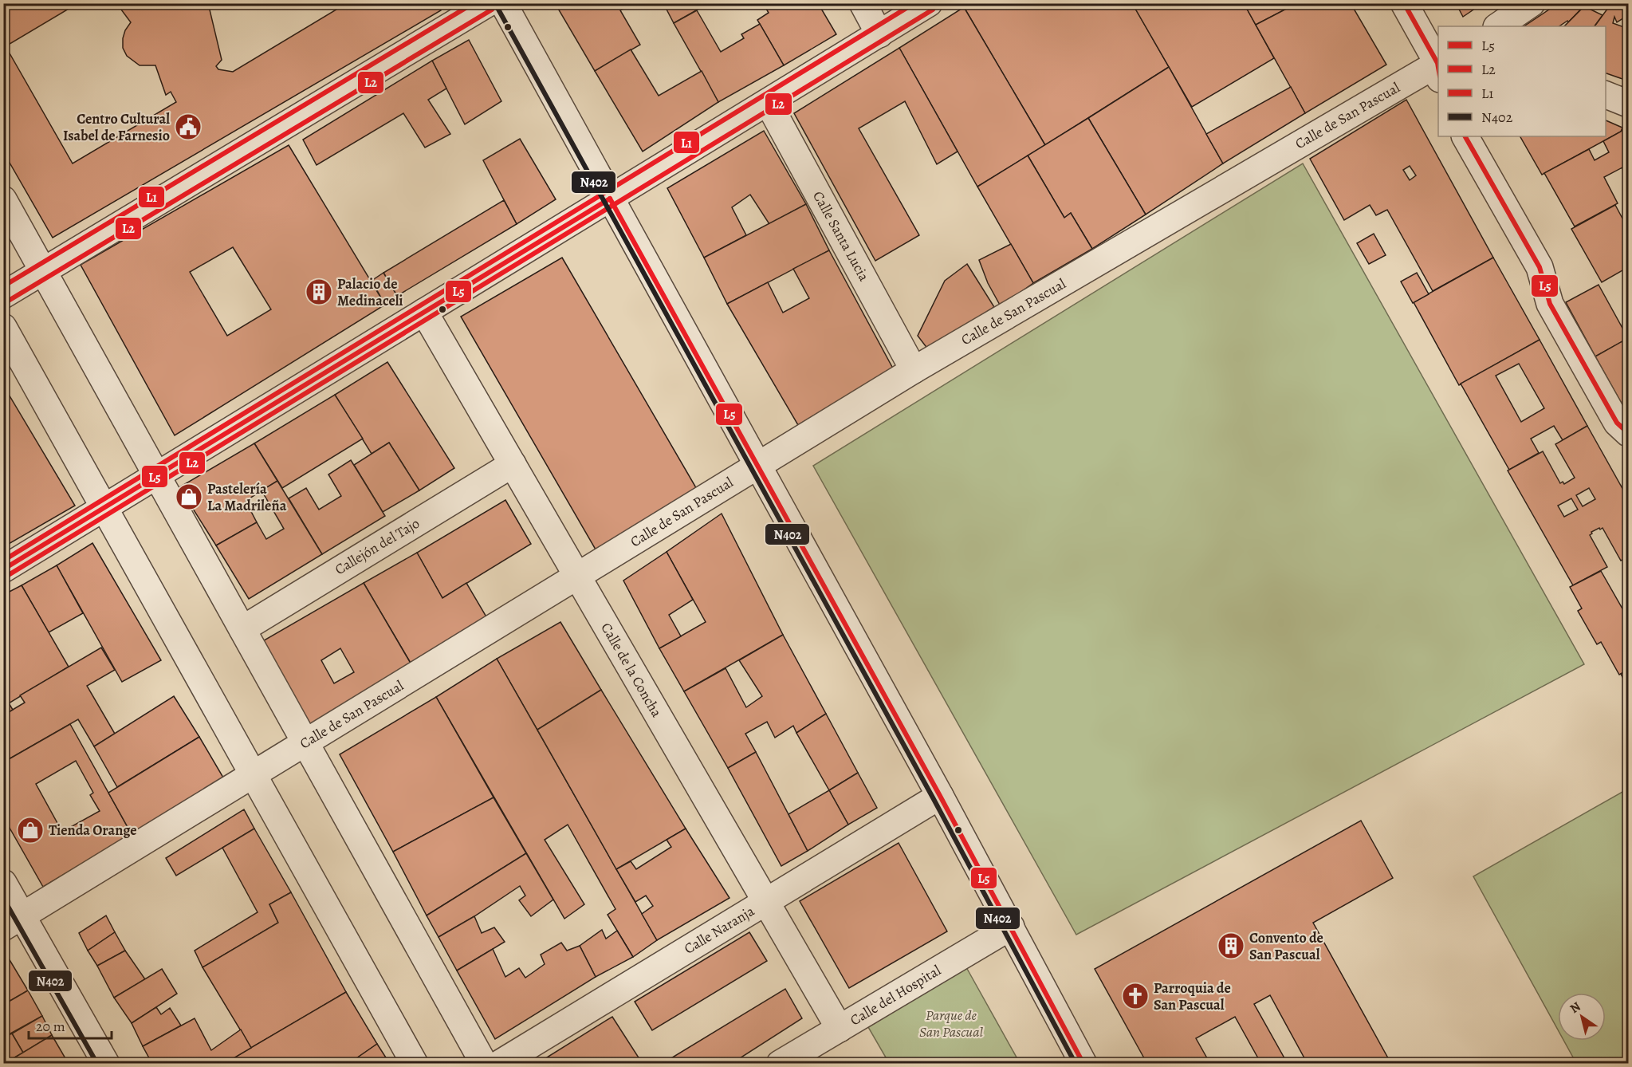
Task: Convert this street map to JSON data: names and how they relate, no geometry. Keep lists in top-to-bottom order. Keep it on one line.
{"streets":{"street":["Calle de San Pascual","Calle Santa Lucia","Callejón del Tajo","Calle de la Concha","Calle Naranja","Calle del Hospital"]},"crossings":[["Calle de San Pascual","Calle Santa Lucia"],["Calle de San Pascual","Calle de la Concha"],["Callejón del Tajo","Calle de la Concha"],["Calle de la Concha","Calle Naranja"],["Calle de la Concha","Calle del Hospital"]],"parks":["Parque de San Pascual"],"places":{"public building":["Centro Cultural Isabel de Farnesio"],"building":["Palacio de Medinaceli","Convento de San Pascual"],"shop":["Pastelería La Madrileña","Tienda Orange"],"church":["Parroquia de San Pascual"]},"lines":["transit line L5","transit line L1","transit line N402","transit line L2"],"legend":["L5","L2","L1","N402"],"scale_bar":"20 m","north":"top left"}
